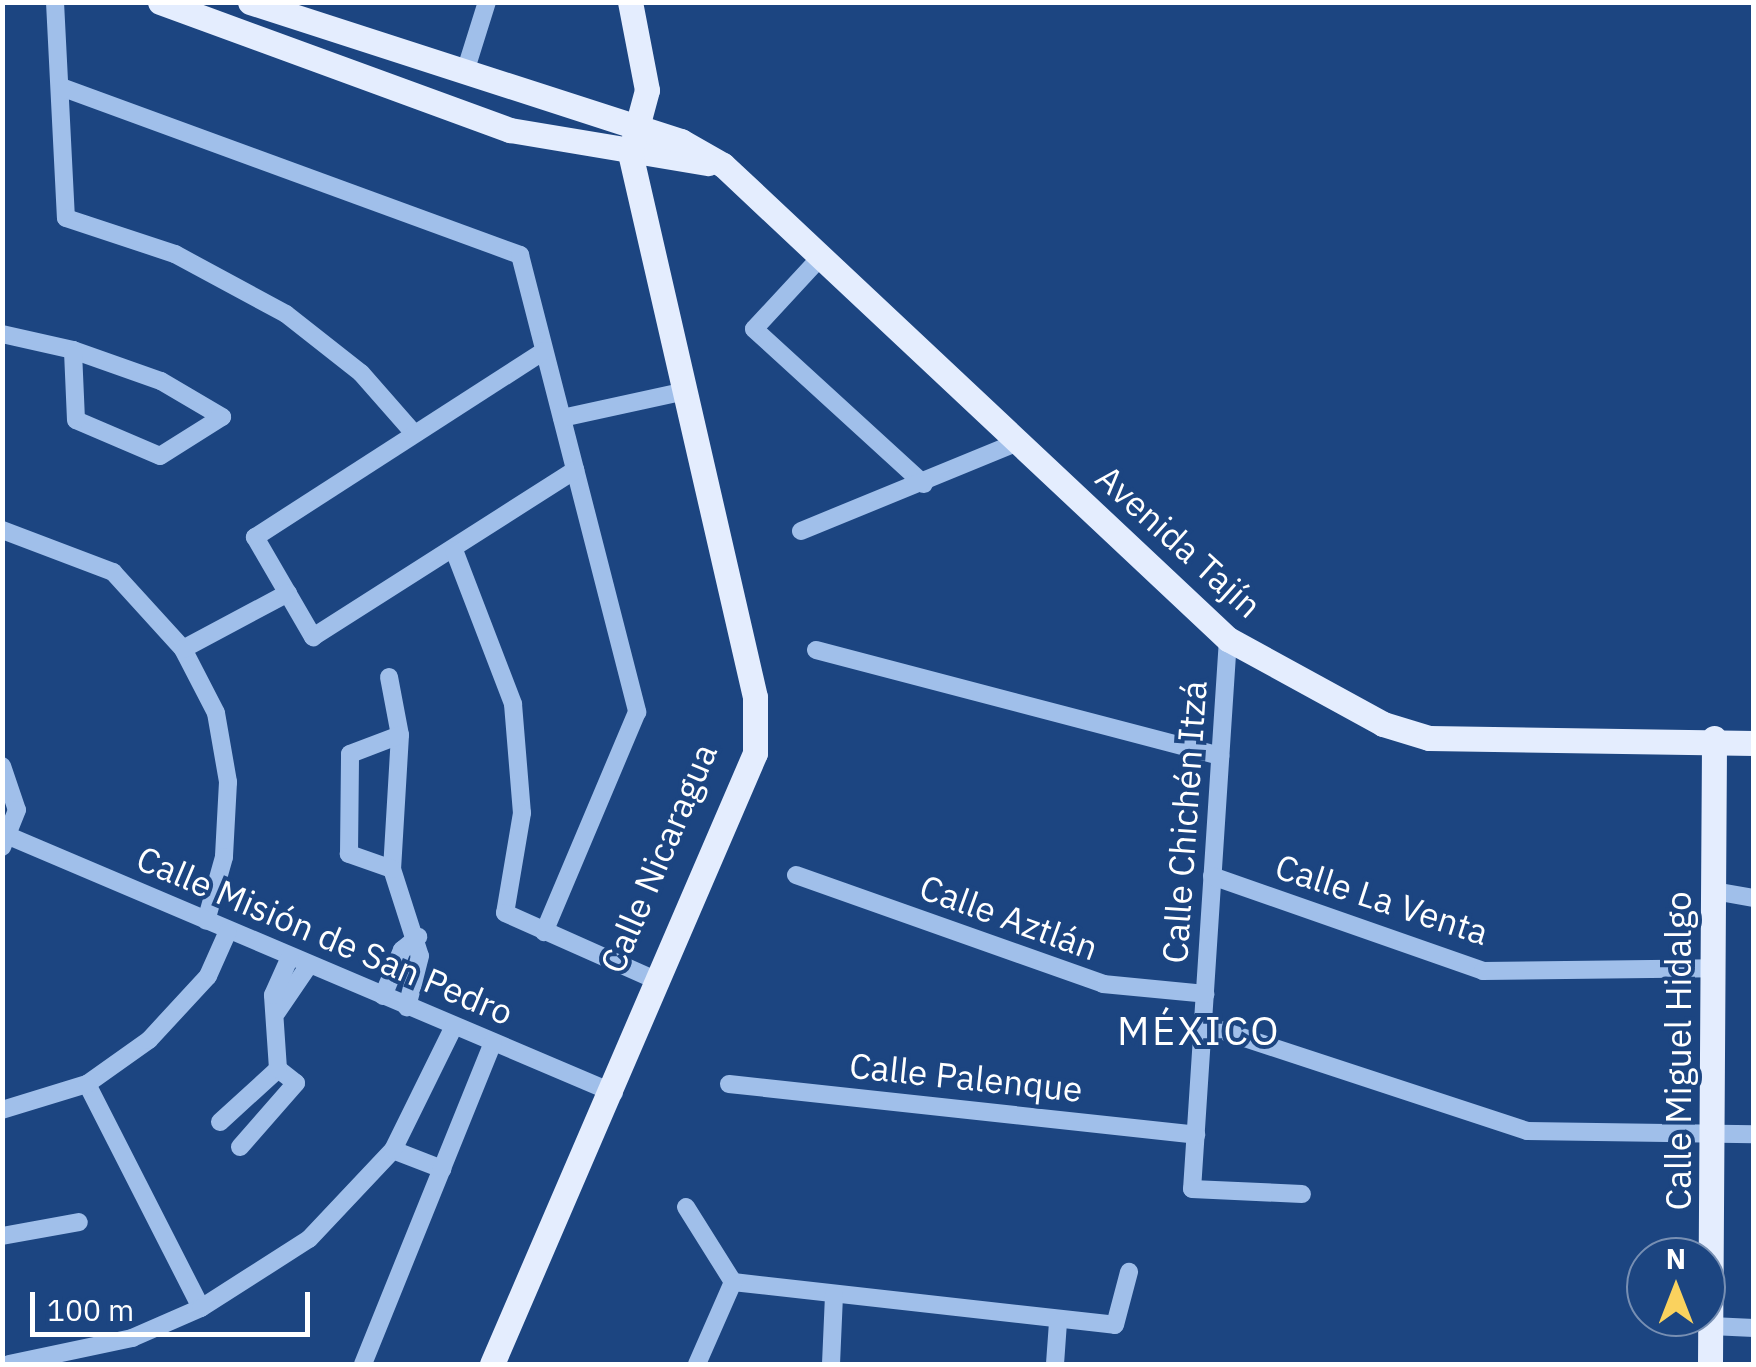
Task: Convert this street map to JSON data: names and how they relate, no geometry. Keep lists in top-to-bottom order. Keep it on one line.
{"streets":{"main road":["Avenida Tajín","Calle Nicaragua","Calle Miguel Hidalgo"],"street":["Calle Chichén Itzá","Calle La Venta","Calle Aztlán","Calle Misión de San Pedro","Calle Palenque"]},"crossings":[["Avenida Tajín","Calle Chichén Itzá"],["Avenida Tajín","Calle Miguel Hidalgo"],["Calle Chichén Itzá","Calle La Venta"],["Calle Chichén Itzá","Calle Aztlán"],["Calle Chichén Itzá","Calle Palenque"],["Calle Nicaragua","Calle Misión de San Pedro"],["Calle La Venta","Calle Miguel Hidalgo"]],"districts":["MÉXICO"],"scale_bar":"100 m","north":"top"}
